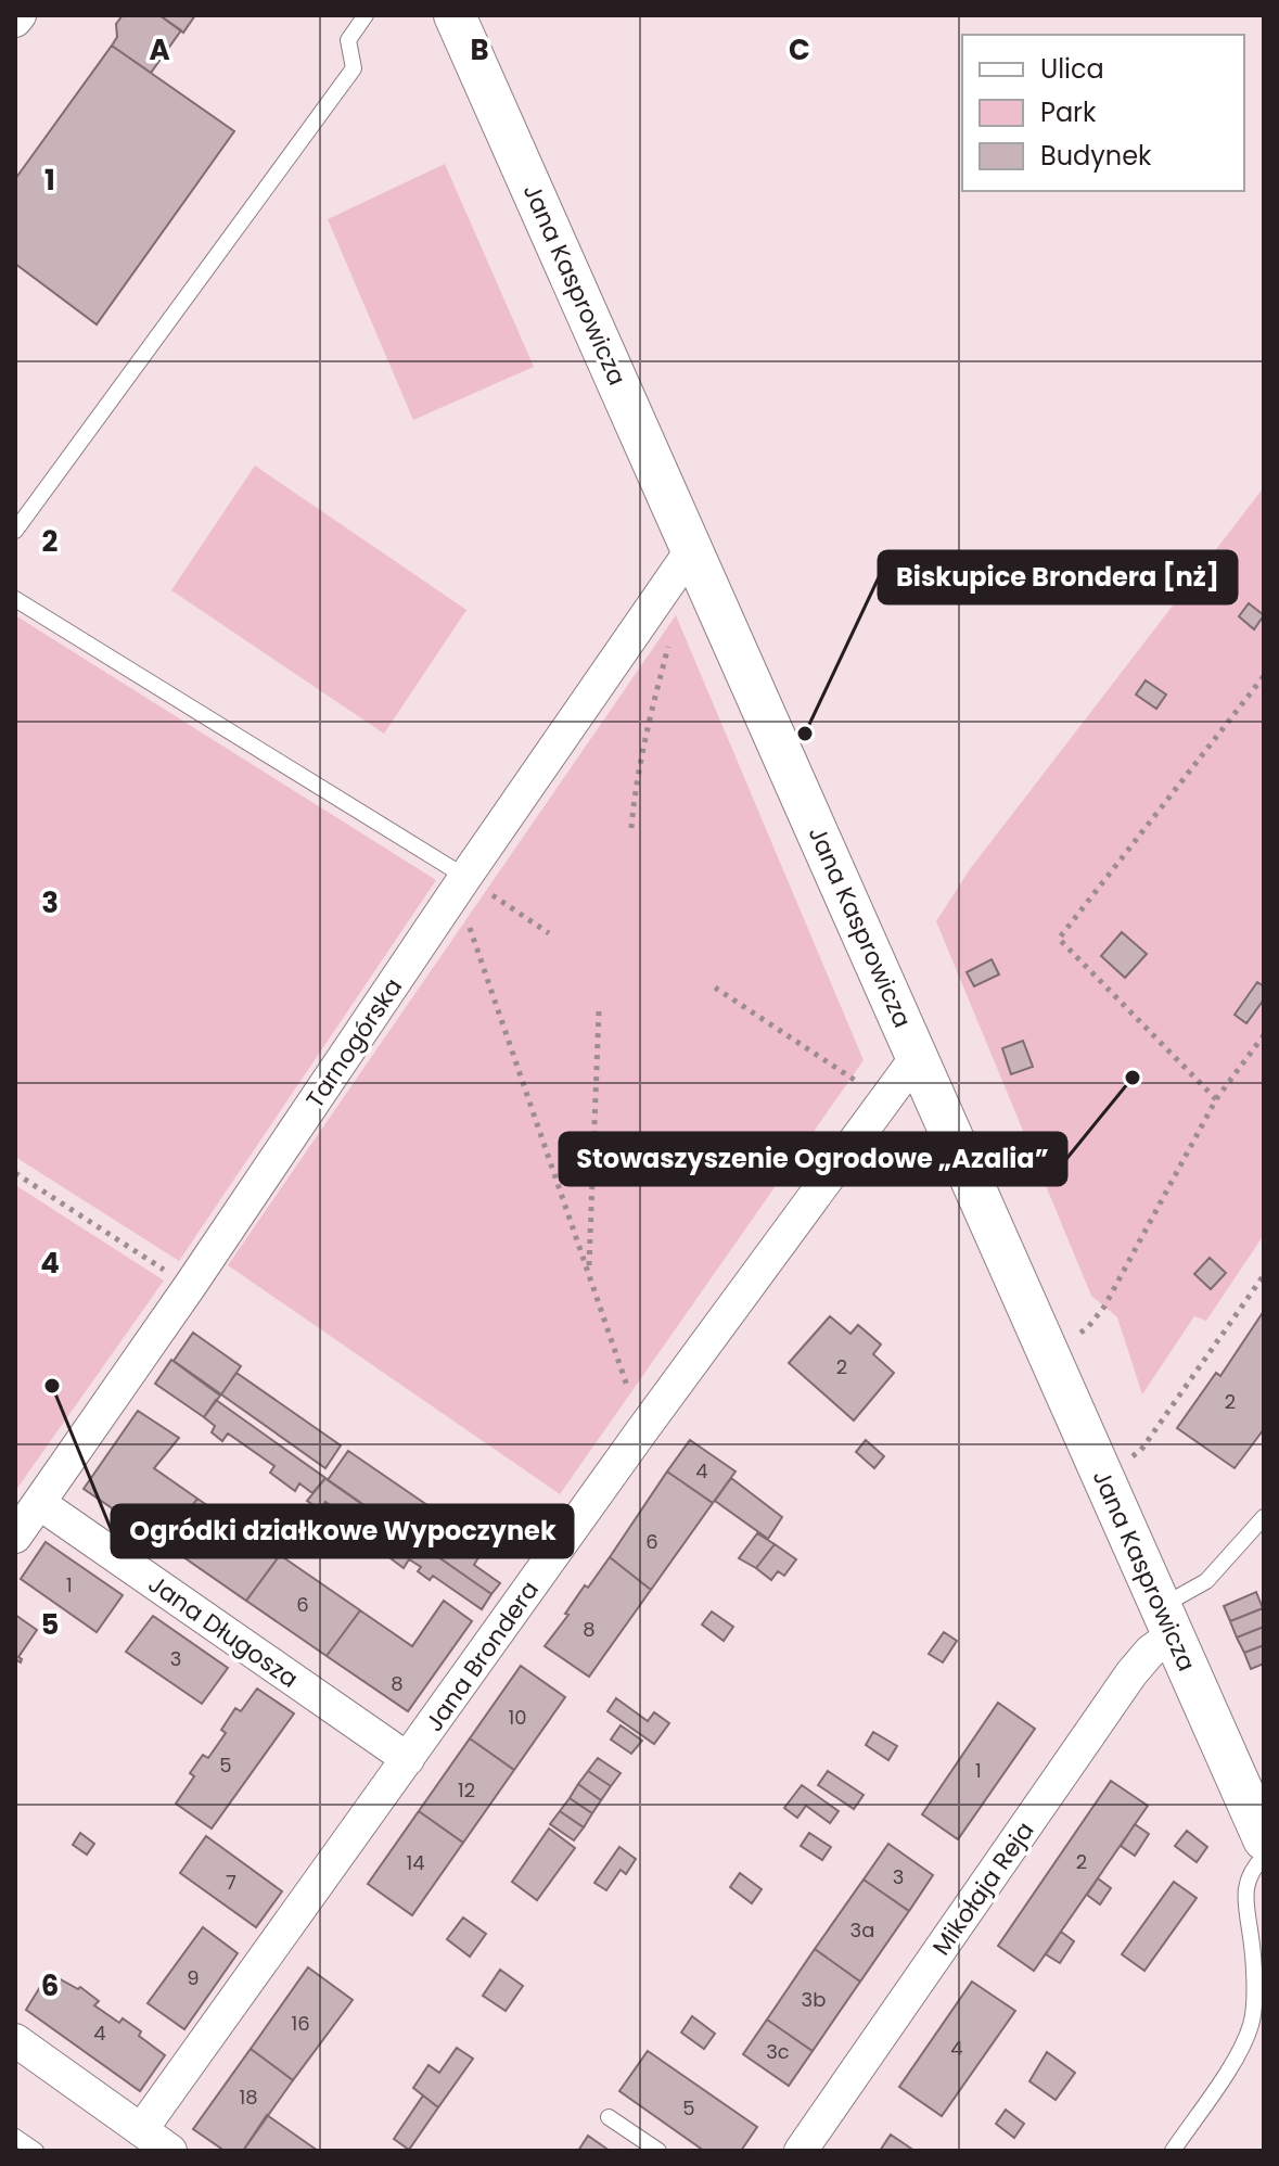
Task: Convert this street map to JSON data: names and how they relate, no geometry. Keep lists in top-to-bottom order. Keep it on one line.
{"streets":{"street":["Jana Kasprowicza","Tarnogórska","Jana Długosza","Jana Brondera","Mikołaja Reja"]},"crossings":[["Jana Kasprowicza","Tarnogórska"],["Jana Kasprowicza","Jana Brondera"],["Jana Kasprowicza","Mikołaja Reja"],["Tarnogórska","Jana Długosza"],["Jana Długosza","Jana Brondera"]],"places":["Biskupice Brondera [nż]","Stowaszyszenie Ogrodowe „Azalia”","Ogródki działkowe Wypoczynek"],"house_numbers":["2","2","4","6","1","6","8","3","8","10","5","1","12","2","14","3","7","3a","9","3b","16","4","4","3c","18","5"],"legend":["Ulica","Park","Budynek"],"grid":{"columns":["A","B","C"],"rows":["1","2","3","4","5","6"]}}
